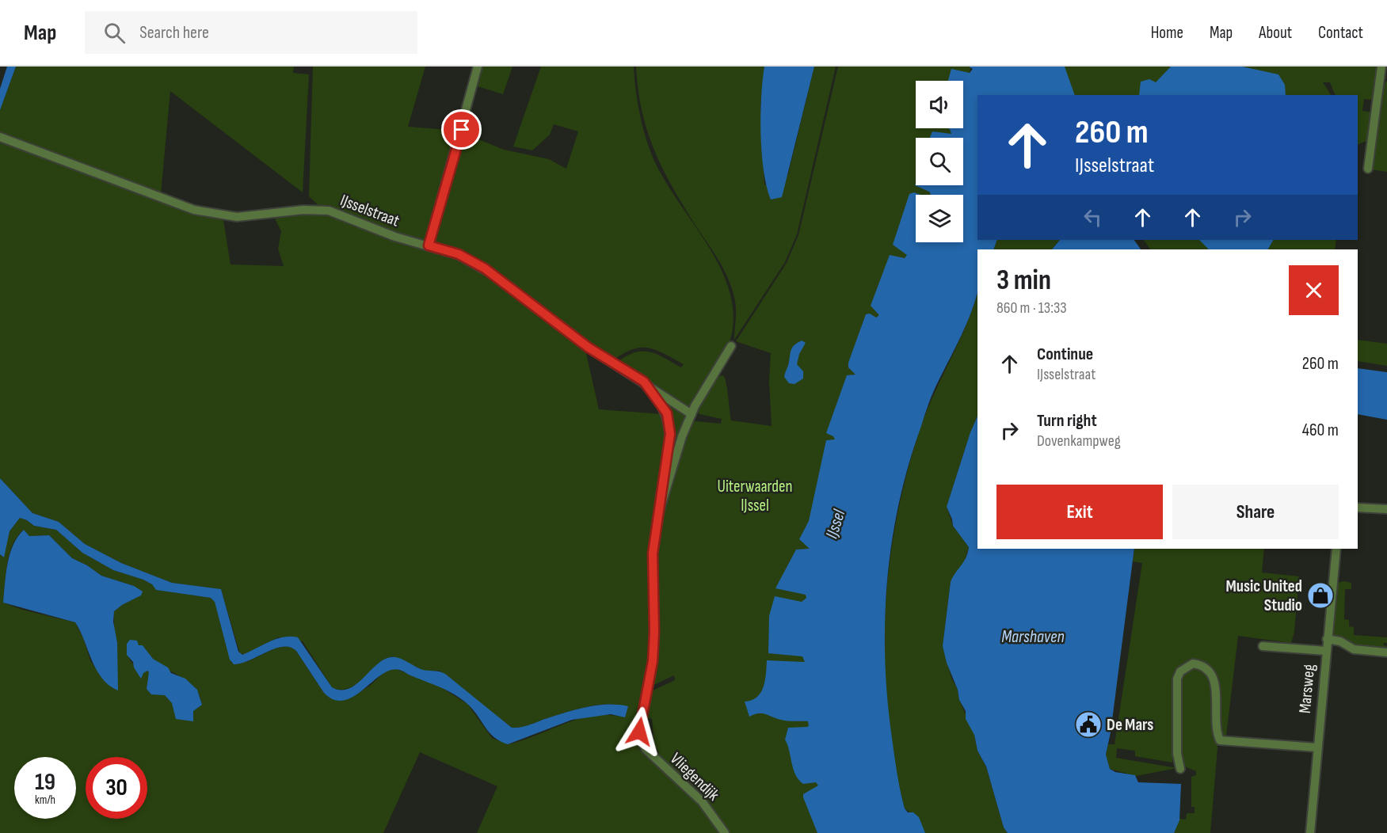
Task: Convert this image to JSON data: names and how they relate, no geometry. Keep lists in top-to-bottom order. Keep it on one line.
{"streets":{"street":["IJsselstraat","Marsweg","Vliegendijk"]},"crossings":[["IJsselstraat","Vliegendijk"]],"water":["IJssel","Marshaven"],"parks":["Uiterwaarden IJssel"],"places":{"shop":["Music United Studio"],"public building":["De Mars"]},"page":{"header":"Map","search":"Search here","nav":["Home","Map","About","Contact"],"turn":["260 m","IJsselstraat"],"heading":["3 min","860 m · 13:33"],"list":[{"name":"Continue","note":"IJsselstraat","value":"260 m"},{"name":"Turn right","note":"Dovenkampweg","value":"460 m"}],"buttons":["Exit","Share"],"speed":"19 km/h","limit":"30"}}
